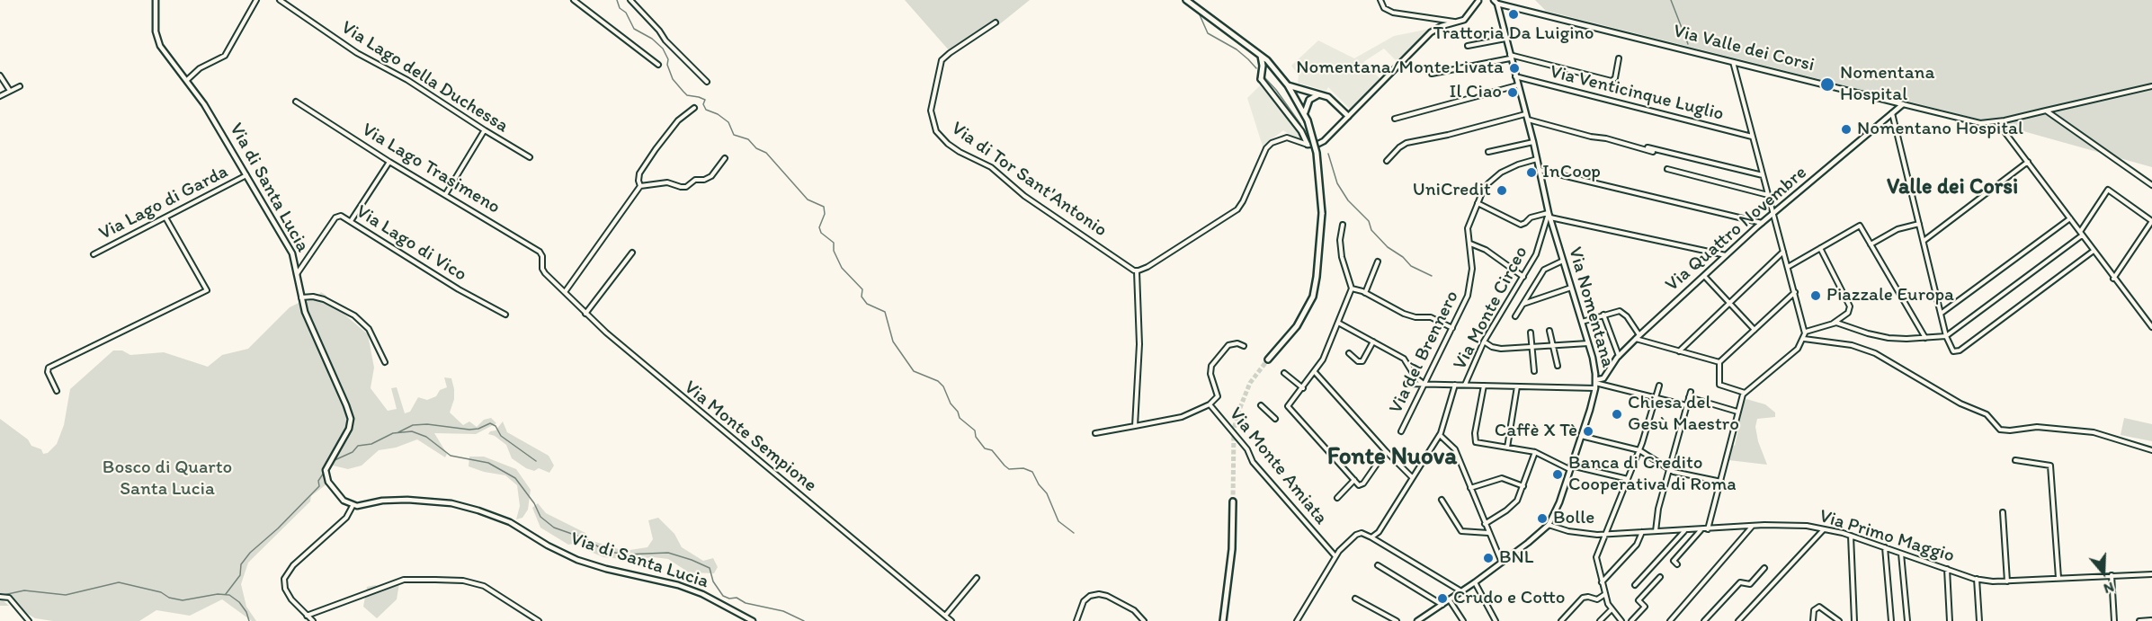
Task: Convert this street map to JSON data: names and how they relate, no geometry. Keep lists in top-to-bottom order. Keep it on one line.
{"streets":{"street":["Via Valle dei Corsi","Via Lago della Duchessa","Via Venticinque Luglio","Via Lago Trasimeno","Via di Tor Sant'Antonio","Via di Santa Lucia","Via Lago di Garda","Via Quattro Novembre","Via Lago di Vico","Via Nomentana","Via Monte Circeo","Via del Brennero","Via Monte Sempione","Via Monte Amiata","Via Primo Maggio"]},"crossings":[["Via Valle dei Corsi","Via Quattro Novembre"],["Via Valle dei Corsi","Via Nomentana"],["Via Venticinque Luglio","Via Nomentana"],["Via Lago Trasimeno","Via Monte Sempione"],["Via di Santa Lucia","Via Lago di Garda"],["Via di Santa Lucia","Via Lago di Vico"],["Via Quattro Novembre","Via Nomentana"],["Via Nomentana","Via Monte Circeo"],["Via Nomentana","Via del Brennero"],["Via Nomentana","Via Primo Maggio"]],"districts":["Valle dei Corsi","Fonte Nuova"],"parks":["Bosco di Quarto Santa Lucia"],"places":["Trattoria Da Luigino","Nomentana/Monte Livata","Nomentana Hospital","Il Ciao","Nomentano Hospital","InCoop","UniCredit","Piazzale Europa","Chiesa del Gesù Maestro","Caffè X Tè","Banca di Credito Cooperativa di Roma","Bolle","BNL","Crudo e Cotto"],"north":"bottom"}
